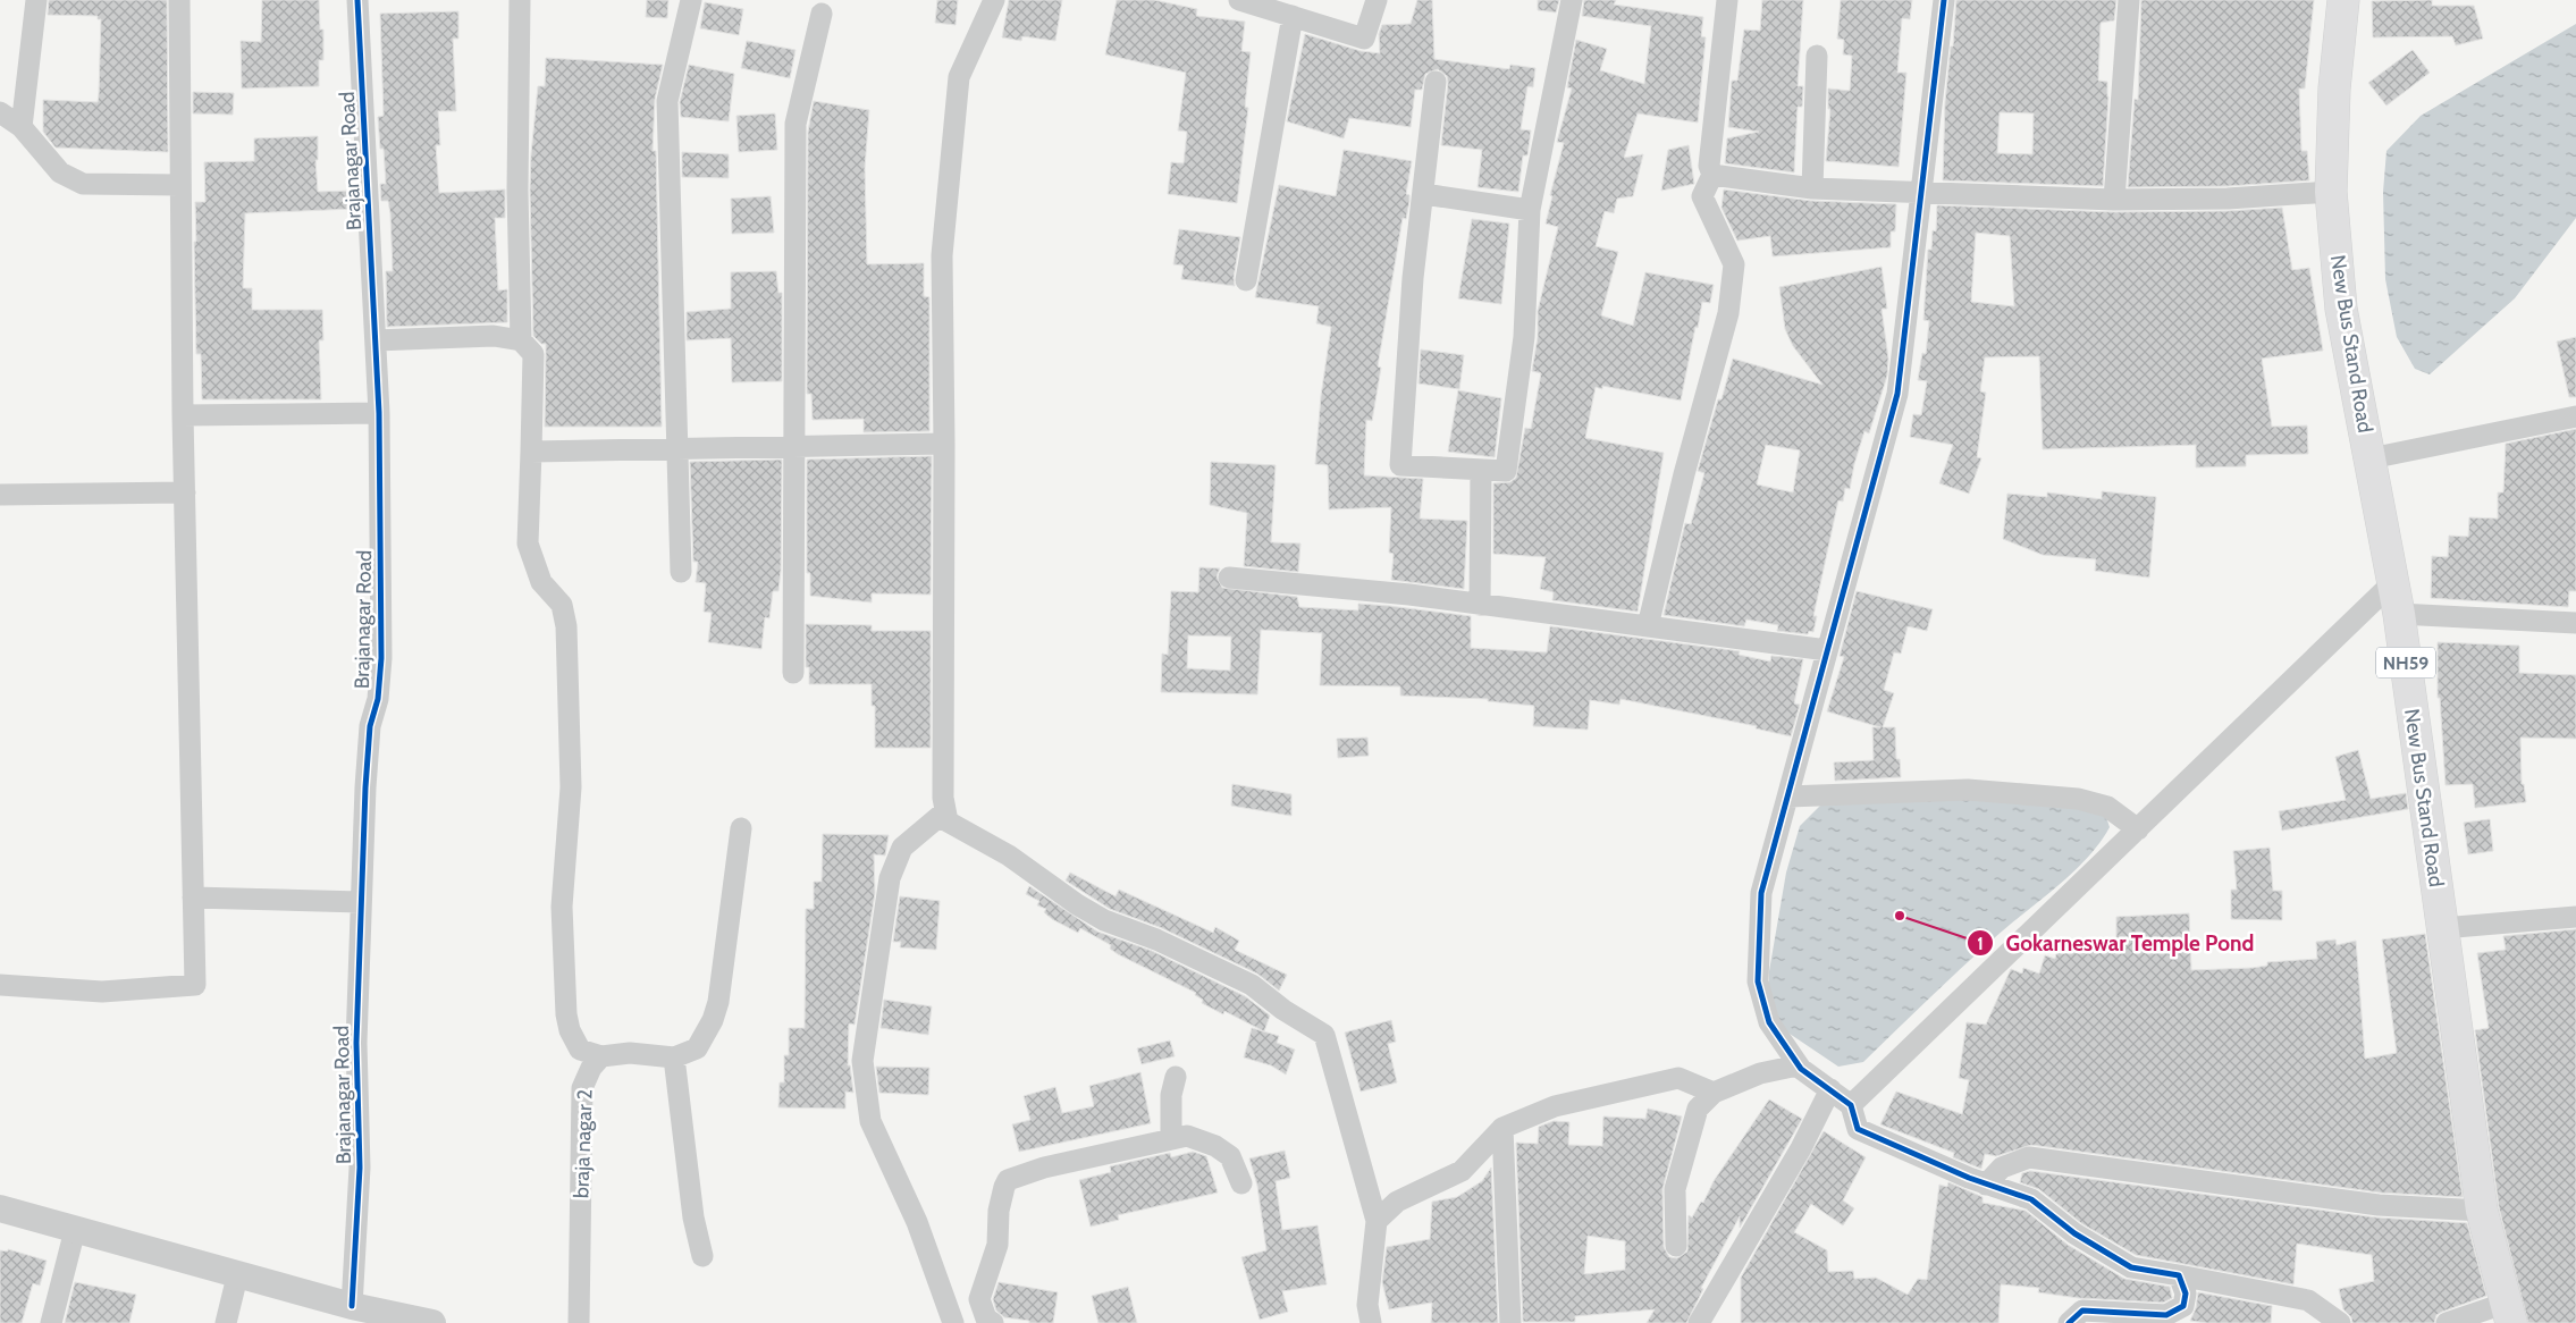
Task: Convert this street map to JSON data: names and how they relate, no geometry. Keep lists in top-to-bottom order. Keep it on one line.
{"streets":{"highway":["New Bus Stand Road","NH59"],"street":["Brajanagar Road","braja nagar 2"]},"places":["Gokarneswar Temple Pond"]}
